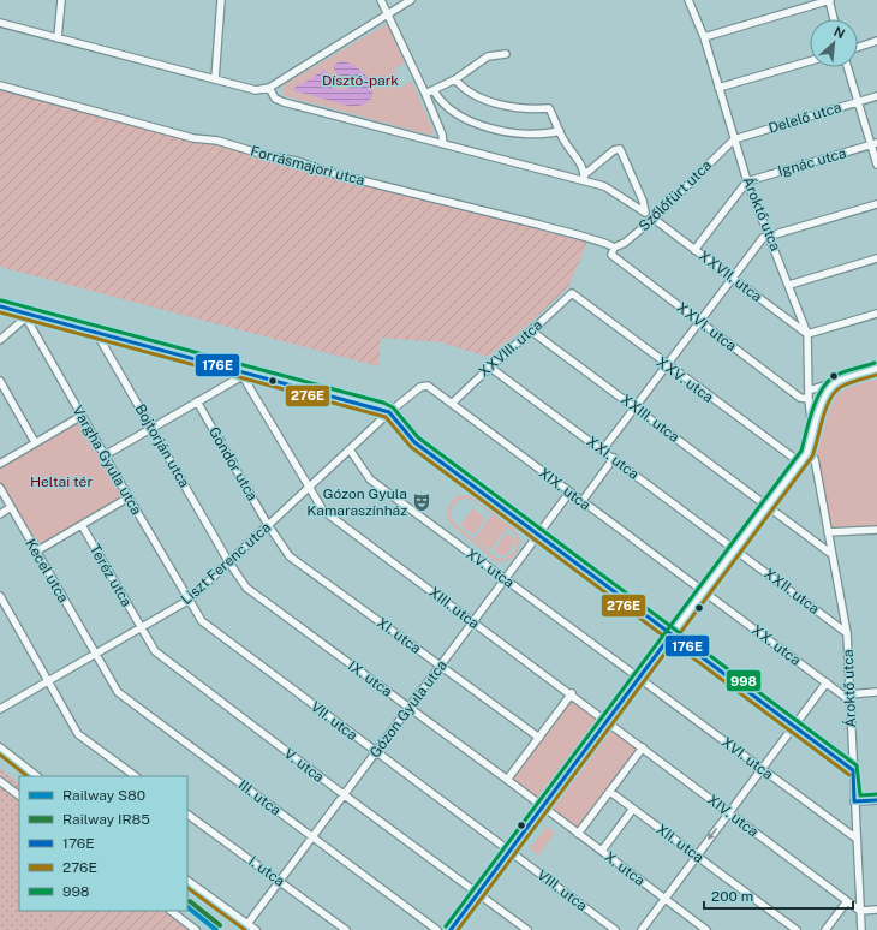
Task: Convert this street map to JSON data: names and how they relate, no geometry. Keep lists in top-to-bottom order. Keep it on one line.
{"streets":{"street":["Delelő utca","Ignác utca","Forrásmajori utca","Szőlőfürt utca","Ároktő utca","XXVII. utca","XXVI. utca","XXVIII. utca","XXV. utca","XXIII. utca","Bojtorján utca","XXI. utca","Vargha Gyula utca","Göndör utca","XIX. utca","Liszt Ferenc utca","XV. utca","Kecel utca","Teréz utca","XXII. utca","XIII. utca","XI. utca","XX. utca","IX. utca","Gózon Gyula utca","VII. utca","XVI. utca","V. utca","III. utca","XIV. utca","XII. utca","X. utca","I. utca","VIII. utca"]},"crossings":[["Delelő utca","Szőlőfürt utca"],["Delelő utca","Ároktő utca"],["Ignác utca","Ároktő utca"],["Forrásmajori utca","Szőlőfürt utca"],["Forrásmajori utca","XXVI. utca"],["Szőlőfürt utca","Ároktő utca"],["Szőlőfürt utca","XXVII. utca"],["Szőlőfürt utca","XXVI. utca"],["Ároktő utca","XXVII. utca"],["Ároktő utca","XXVI. utca"],["Ároktő utca","XXIII. utca"],["Ároktő utca","XXII. utca"],["Ároktő utca","XX. utca"],["Ároktő utca","XVI. utca"],["Ároktő utca","XIV. utca"],["XXVIII. utca","XXV. utca"],["XXVIII. utca","XXIII. utca"],["XXVIII. utca","XXI. utca"],["XXVIII. utca","XIX. utca"],["Bojtorján utca","Liszt Ferenc utca"],["Bojtorján utca","IX. utca"],["XXI. utca","XXII. utca"],["Vargha Gyula utca","Liszt Ferenc utca"],["Vargha Gyula utca","VII. utca"],["Göndör utca","Liszt Ferenc utca"],["Göndör utca","XI. utca"],["XIX. utca","Liszt Ferenc utca"],["XIX. utca","XX. utca"],["XIX. utca","Gózon Gyula utca"],["Liszt Ferenc utca","XV. utca"],["Liszt Ferenc utca","Kecel utca"],["Liszt Ferenc utca","Teréz utca"],["Liszt Ferenc utca","XIII. utca"],["Liszt Ferenc utca","XI. utca"],["Liszt Ferenc utca","IX. utca"],["Liszt Ferenc utca","VII. utca"],["Liszt Ferenc utca","V. utca"],["Liszt Ferenc utca","III. utca"],["XV. utca","Gózon Gyula utca"],["XV. utca","XVI. utca"],["Kecel utca","III. utca"],["Teréz utca","V. utca"],["XIII. utca","Gózon Gyula utca"],["XIII. utca","XIV. utca"],["XI. utca","Gózon Gyula utca"],["IX. utca","Gózon Gyula utca"],["IX. utca","X. utca"],["Gózon Gyula utca","VII. utca"],["Gózon Gyula utca","V. utca"],["Gózon Gyula utca","III. utca"],["Gózon Gyula utca","I. utca"],["VII. utca","VIII. utca"]],"parks":["Dísztó-park","Heltai tér"],"places":{"theatre":["Gózon Gyula Kamaraszínház"]},"lines":["transit line 998","transit line 176E","transit line 276E","rail line IR85","rail line S80"],"legend":["Railway S80","Railway IR85","176E","276E","998"],"scale_bar":"200 m","north":"top right"}
